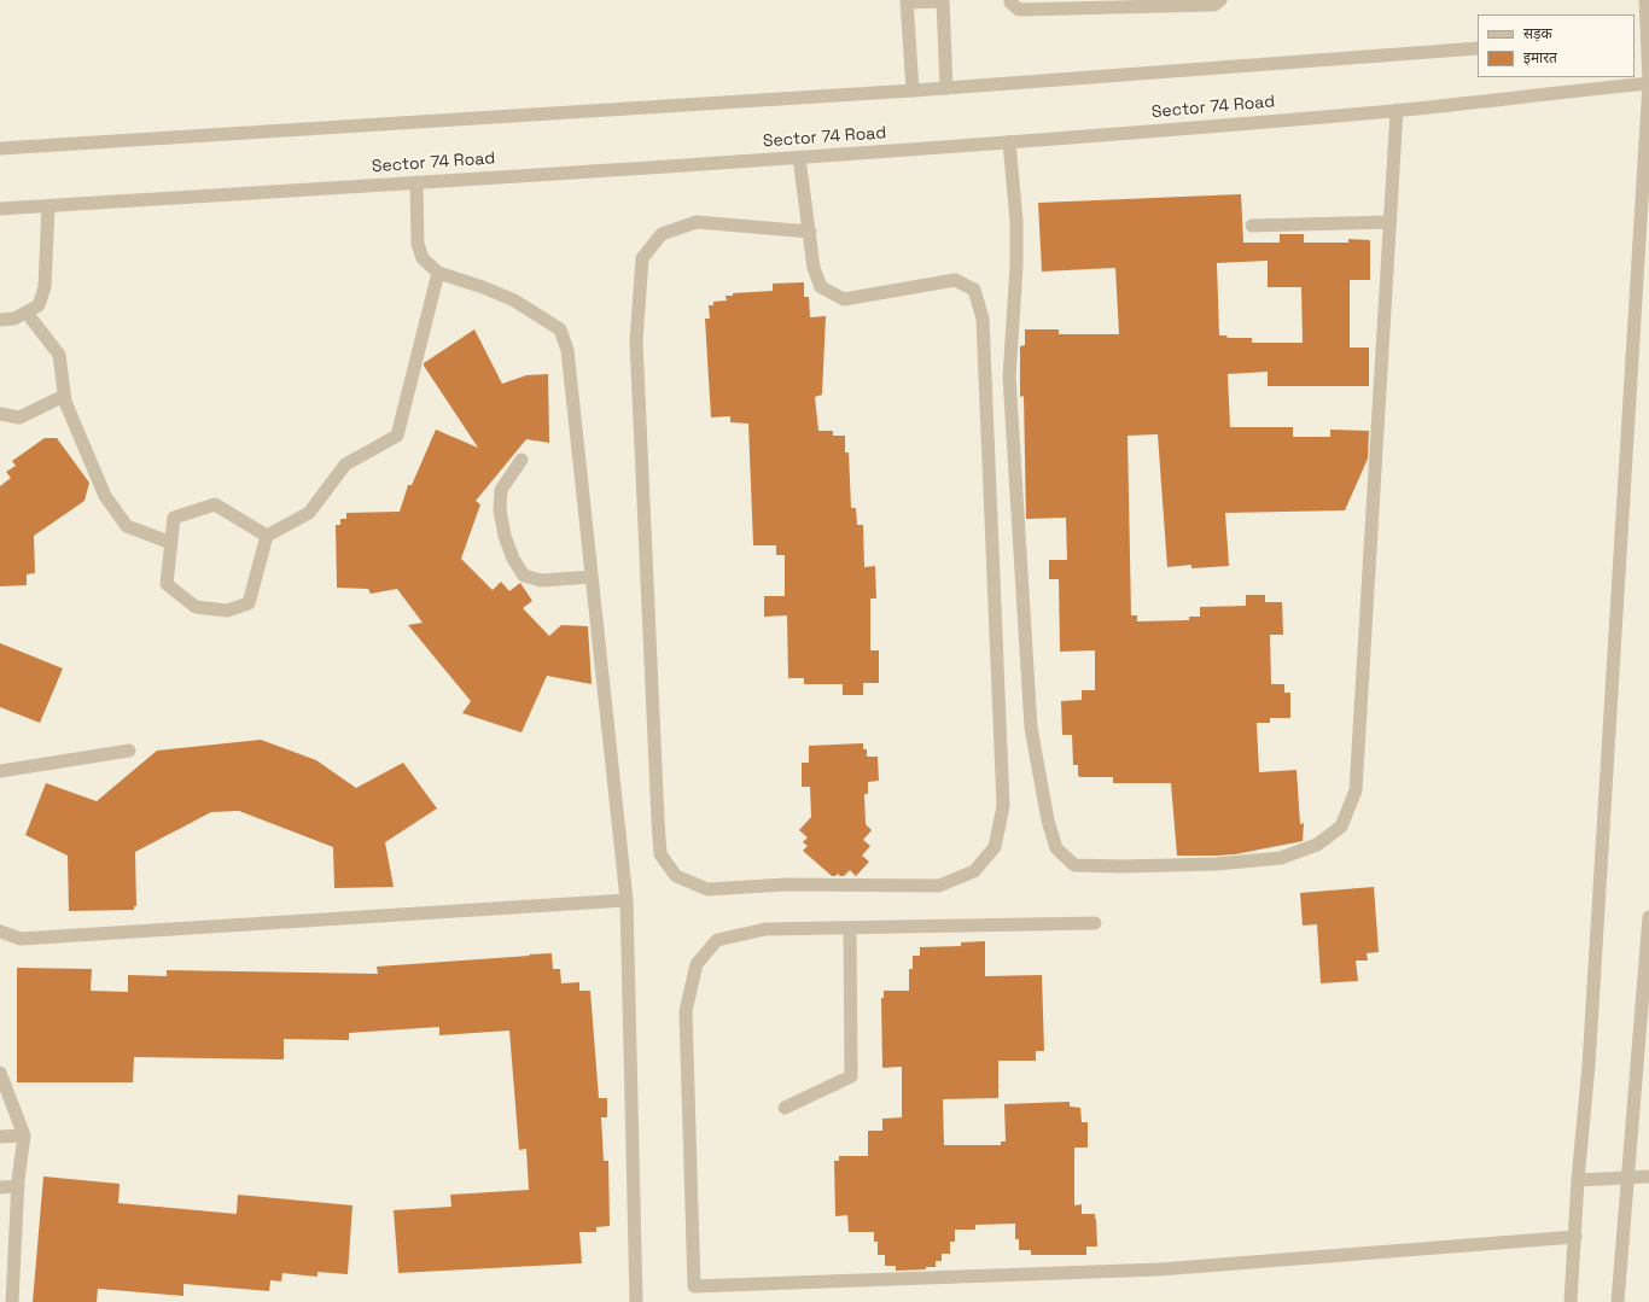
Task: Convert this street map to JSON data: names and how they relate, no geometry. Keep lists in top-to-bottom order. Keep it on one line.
{"streets":{"street":["Sector 74 Road"]},"legend":["सड़क","इमारत"]}
